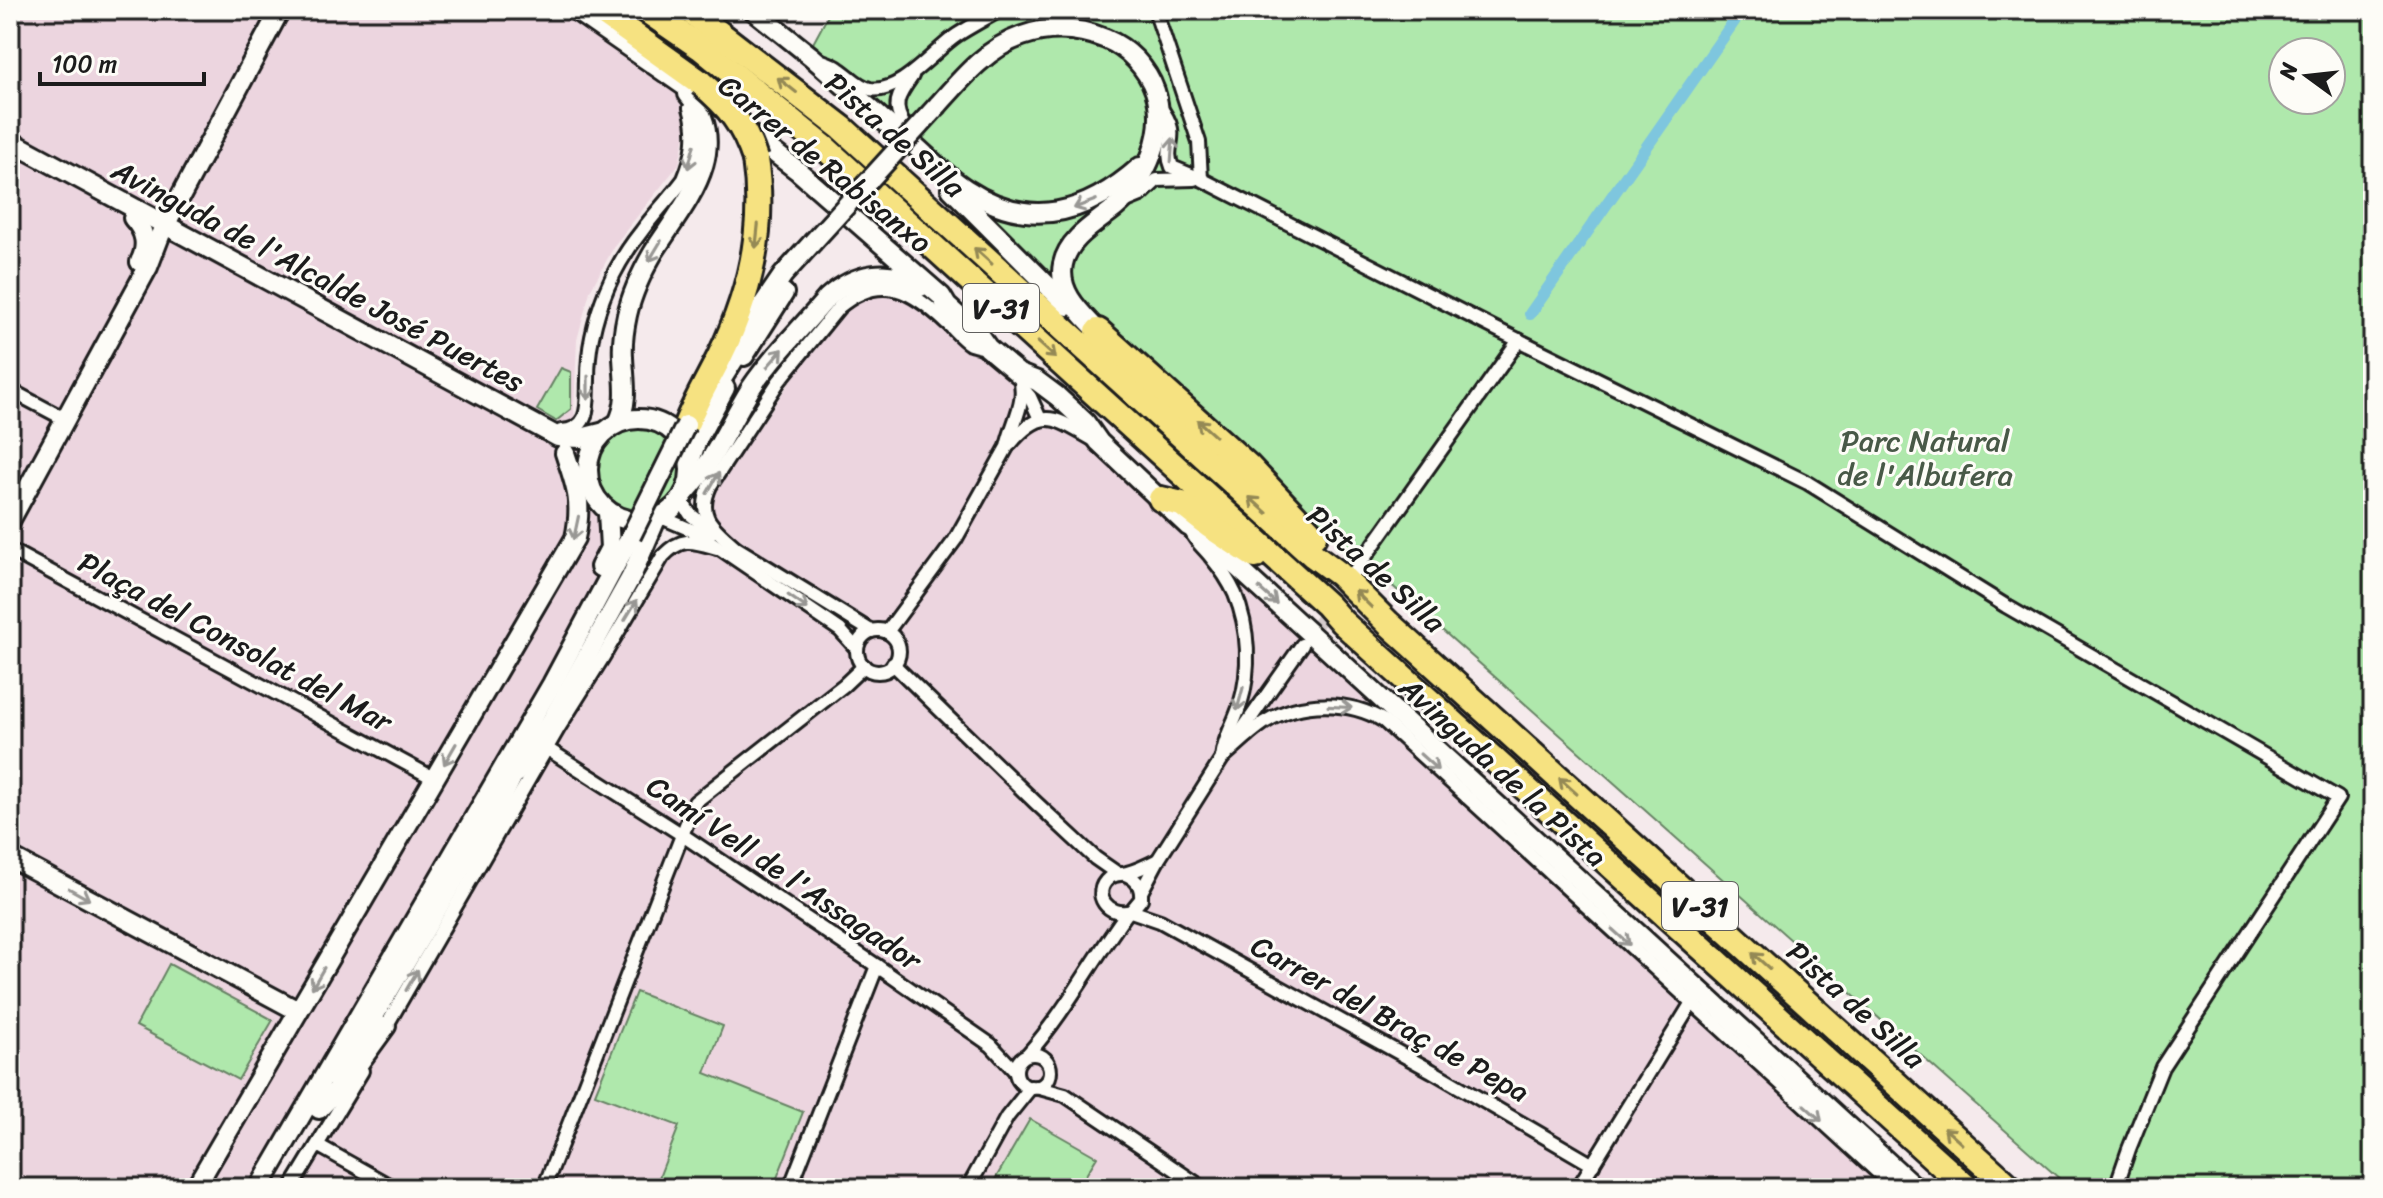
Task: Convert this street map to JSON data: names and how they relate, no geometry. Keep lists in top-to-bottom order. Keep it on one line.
{"streets":{"highway":["Pista de Silla","V-31"],"street":["Carrer de Rabisanxo","Avinguda de l'Alcalde José Puertes","Plaça del Consolat del Mar","Avinguda de la Pista","Camí Vell de l'Assagador","Carrer del Braç de Pepa"]},"crossings":[["Carrer de Rabisanxo","Avinguda de la Pista"]],"one_way":["Avinguda de la Pista"],"parks":["Parc Natural de l'Albufera"],"scale_bar":"100 m","north":"left"}
